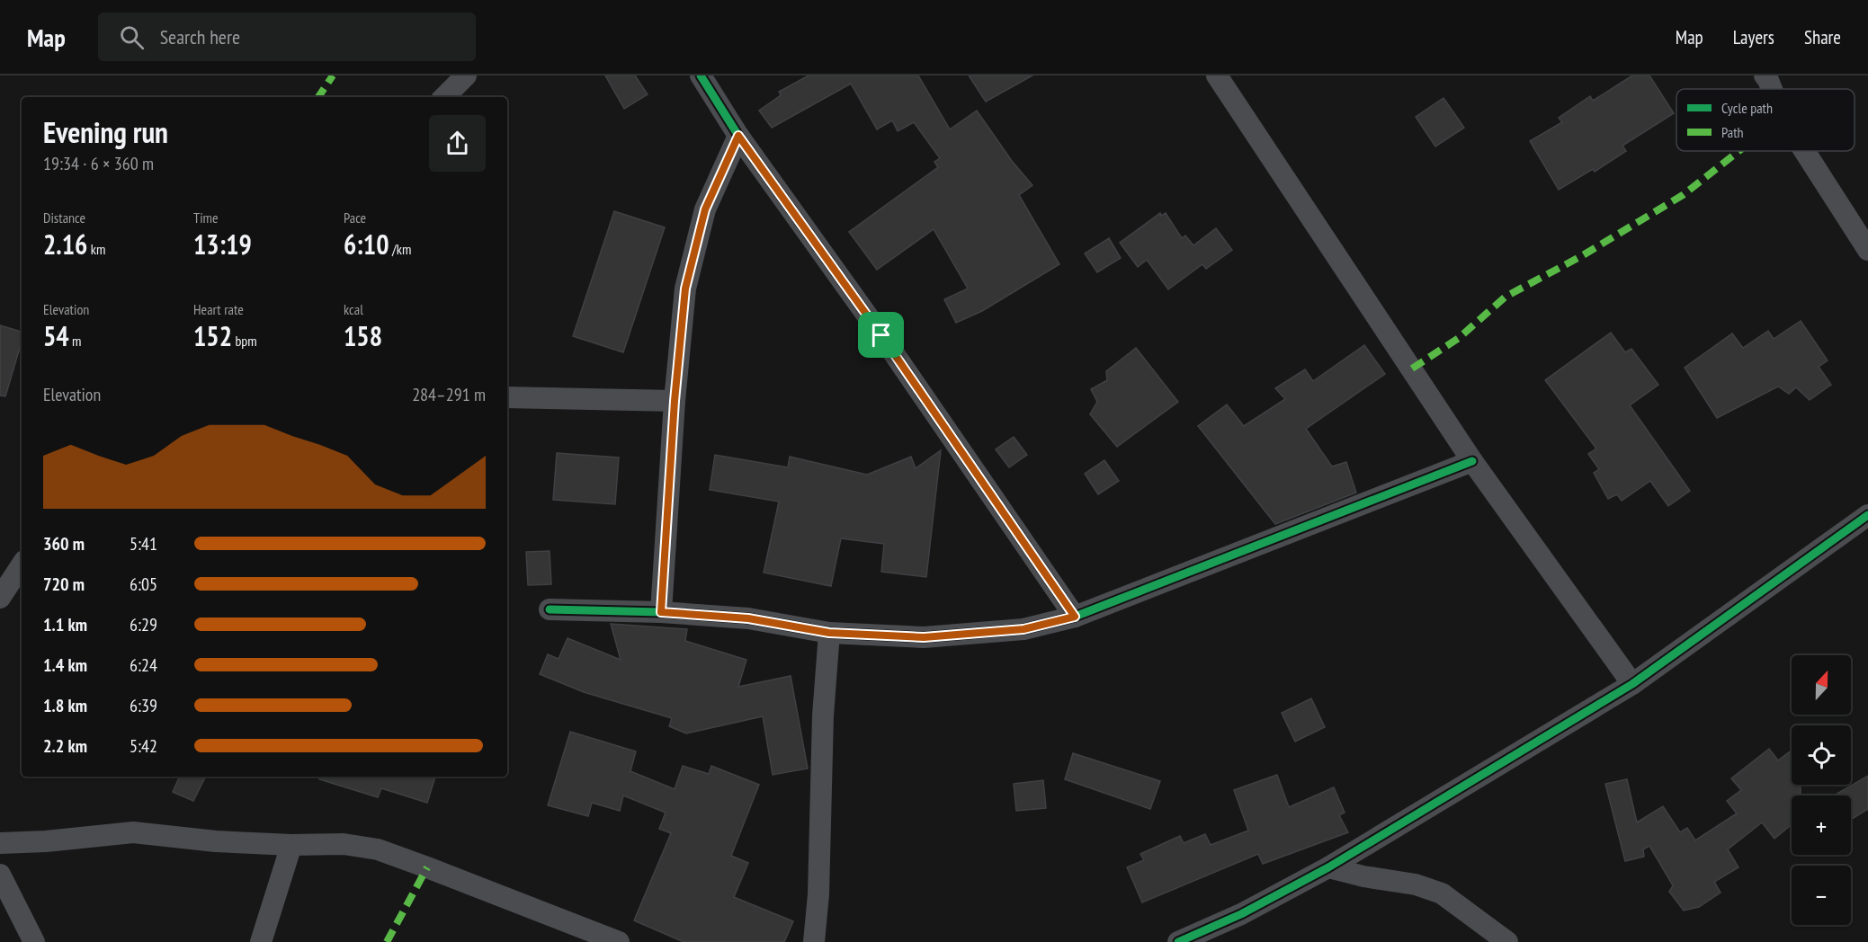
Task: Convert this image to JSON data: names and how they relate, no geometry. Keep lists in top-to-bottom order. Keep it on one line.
{"legend":["Cycle path","Path"],"north":"top","page":{"header":"Map","search":"Search here","nav":["Map","Layers","Share"],"heading":["Evening run","19:34 · 6 × 360 m"],"stats":[["Distance","2.16 km"],["Time","13:19"],["Pace","6:10 /km"],["Elevation","54 m"],["Heart rate","152 bpm"],["kcal","158"]],"chart":["Elevation","284–291 m"],"list":[{"name":"360 m","note":"5:41"},{"name":"720 m","note":"6:05"},{"name":"1.1 km","note":"6:29"},{"name":"1.4 km","note":"6:24"},{"name":"1.8 km","note":"6:39"},{"name":"2.2 km","note":"5:42"}],"map_buttons":["+","−"]}}
